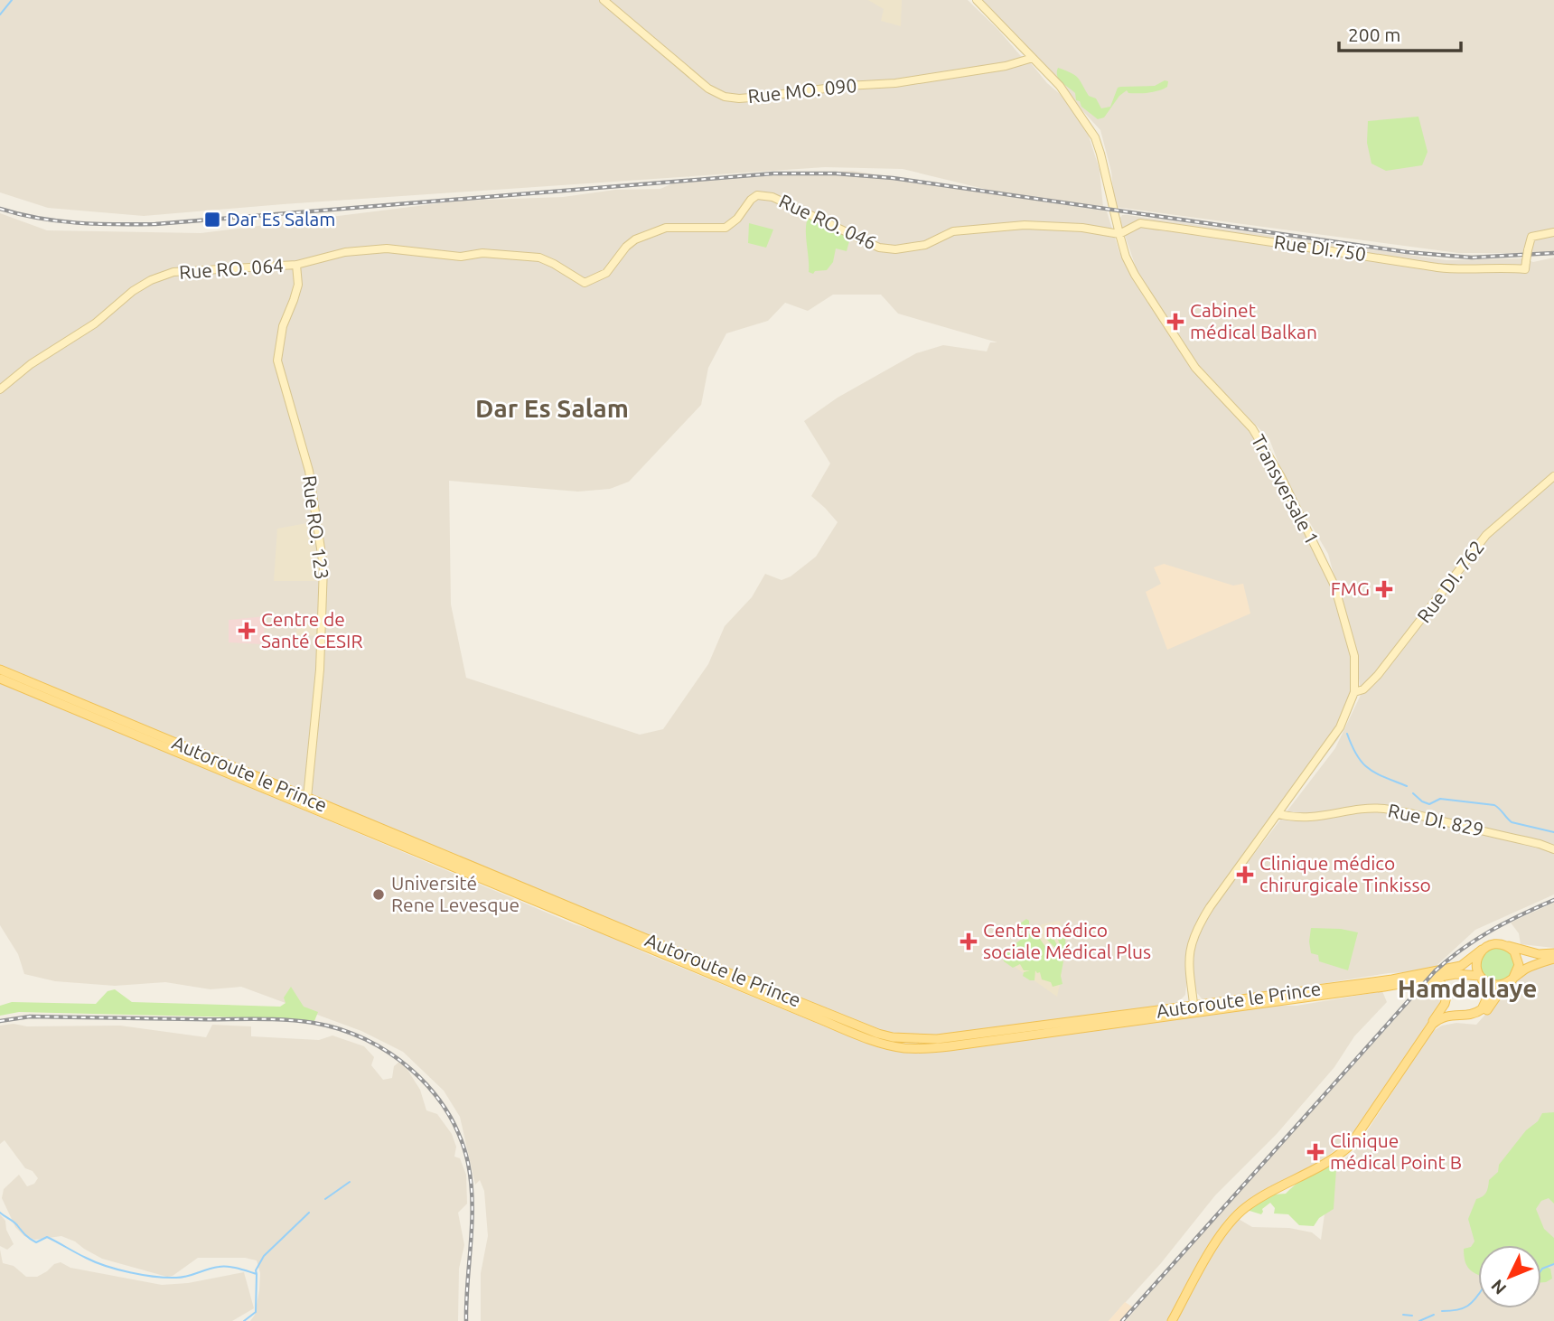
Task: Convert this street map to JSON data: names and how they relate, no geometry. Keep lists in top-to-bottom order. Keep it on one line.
{"streets":{"main road":["Autoroute le Prince"],"street":["Rue MO. 090","Rue RO. 046","Rue DI.750","Rue RO. 064","Transversale 1","Rue RO. 123","Rue DI. 762","Rue DI. 829"]},"crossings":[["Rue MO. 090","Transversale 1"],["Rue RO. 046","Rue DI.750"],["Rue RO. 046","Rue RO. 064"],["Rue RO. 046","Transversale 1"],["Rue DI.750","Transversale 1"],["Rue RO. 064","Rue RO. 123"],["Transversale 1","Rue DI. 762"],["Transversale 1","Autoroute le Prince"],["Transversale 1","Rue DI. 829"],["Rue RO. 123","Autoroute le Prince"]],"districts":["Dar Es Salam","Hamdallaye"],"places":{"transit":["Dar Es Salam"],"health":["Cabinet médical Balkan","FMG","Centre de Santé CESIR","Clinique médico chirurgicale Tinkisso","Centre médico sociale Médical Plus","Clinique médical Point B"],"other":["Université Rene Levesque"]},"scale_bar":"200 m","north":"bottom left"}
